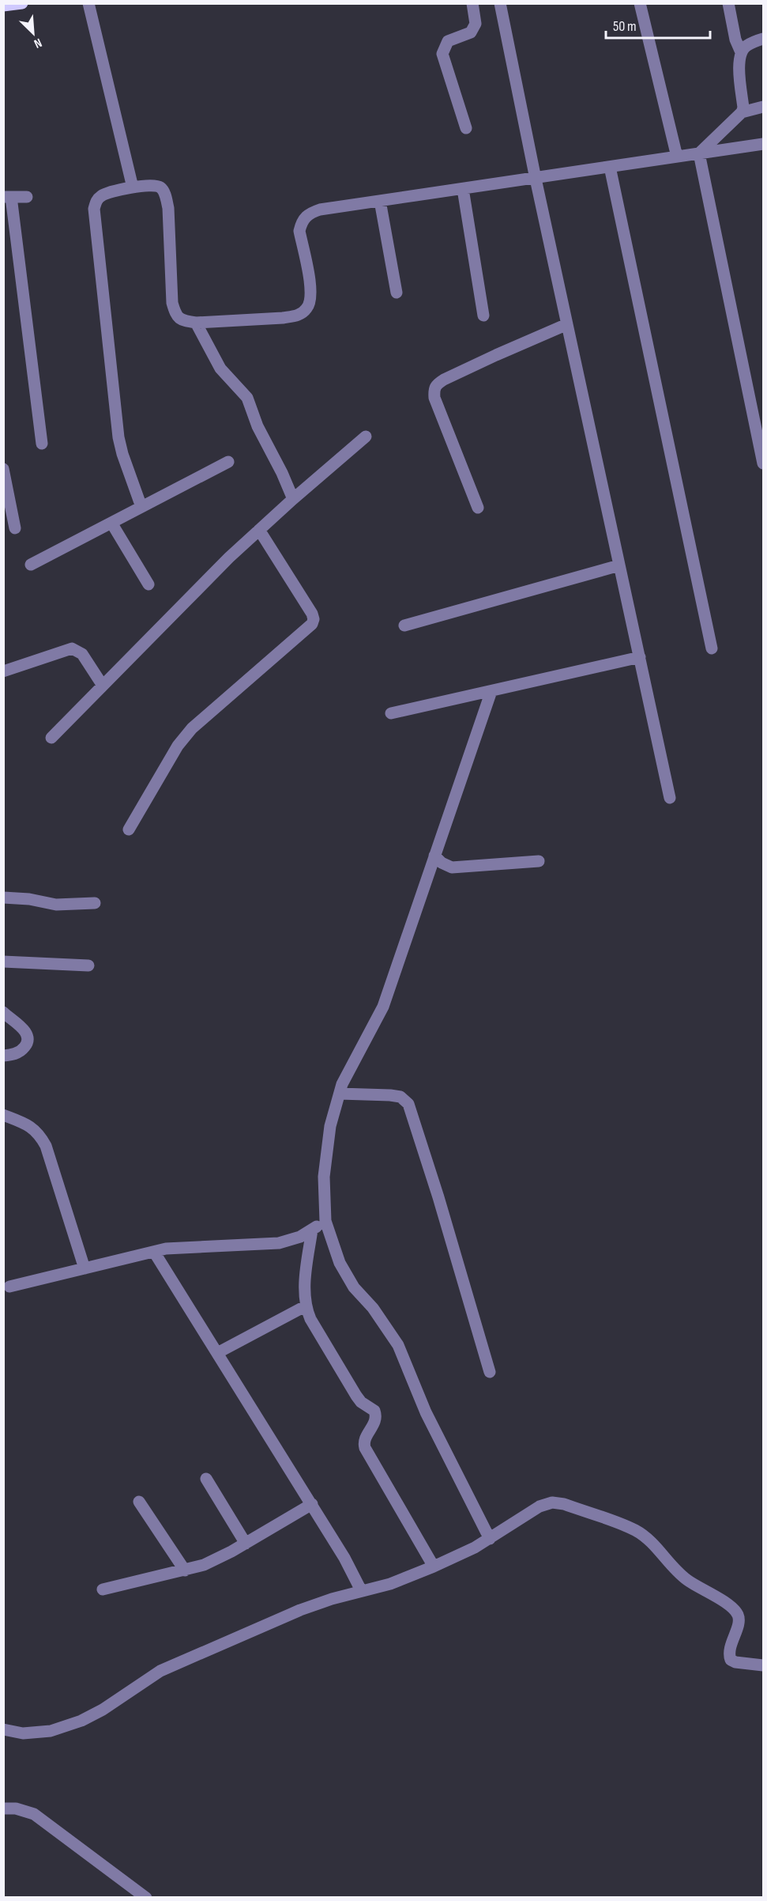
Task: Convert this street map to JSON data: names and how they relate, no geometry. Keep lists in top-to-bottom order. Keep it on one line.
{"scale_bar":"50 m","north":"bottom right"}
